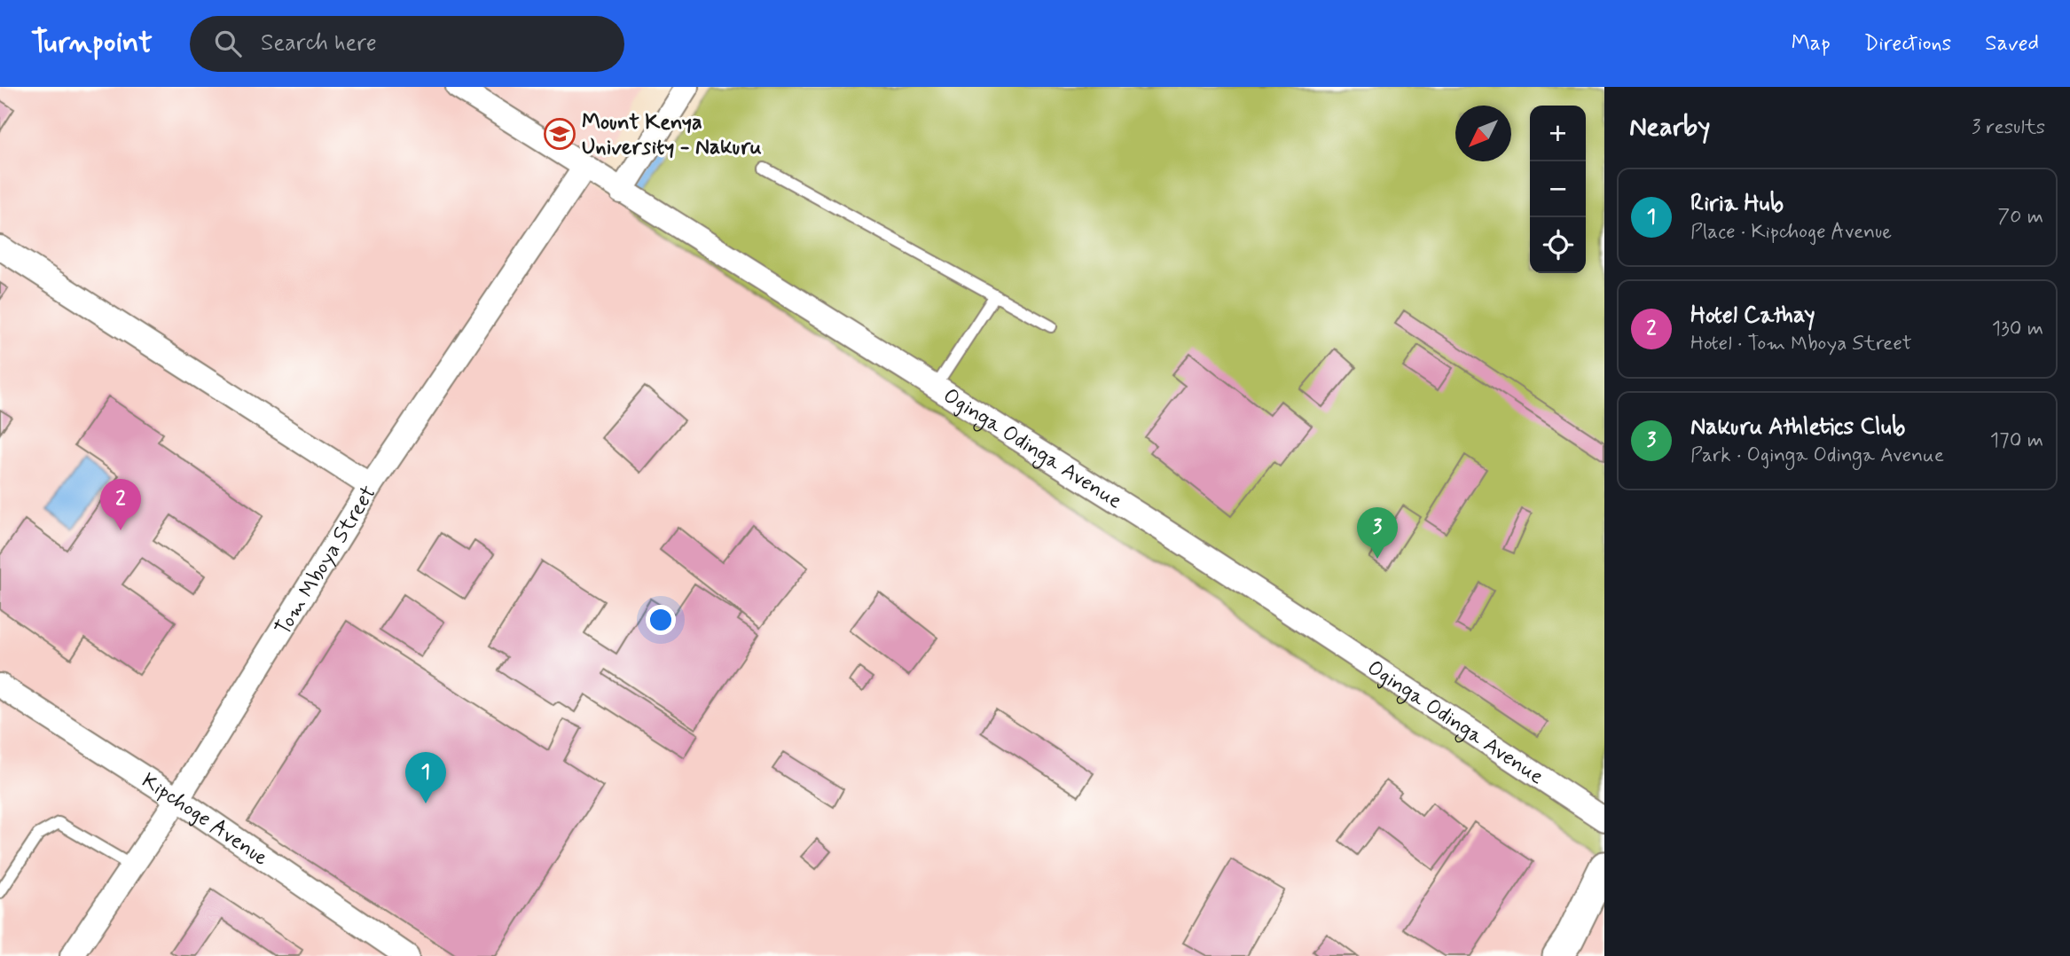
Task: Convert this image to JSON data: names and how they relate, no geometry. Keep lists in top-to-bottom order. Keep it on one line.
{"streets":{"street":["Oginga Odinga Avenue","Tom Mboya Street","Kipchoge Avenue"]},"crossings":[["Oginga Odinga Avenue","Tom Mboya Street"],["Tom Mboya Street","Kipchoge Avenue"]],"places":{"school or university":["Mount Kenya University - Nakuru"]},"north":"bottom left","page":{"header":"Turnpoint","search":"Search here","nav":["Map","Directions","Saved"],"heading":["Nearby","3 results"],"map_buttons":["+","−"],"list":[{"mark":"1","name":"Riria Hub","note":"Place · Kipchoge Avenue","value":"70 m"},{"mark":"2","name":"Hotel Cathay","note":"Hotel · Tom Mboya Street","value":"130 m"},{"mark":"3","name":"Nakuru Athletics Club","note":"Park · Oginga Odinga Avenue","value":"170 m"}],"pins":["2","3","1"]}}
